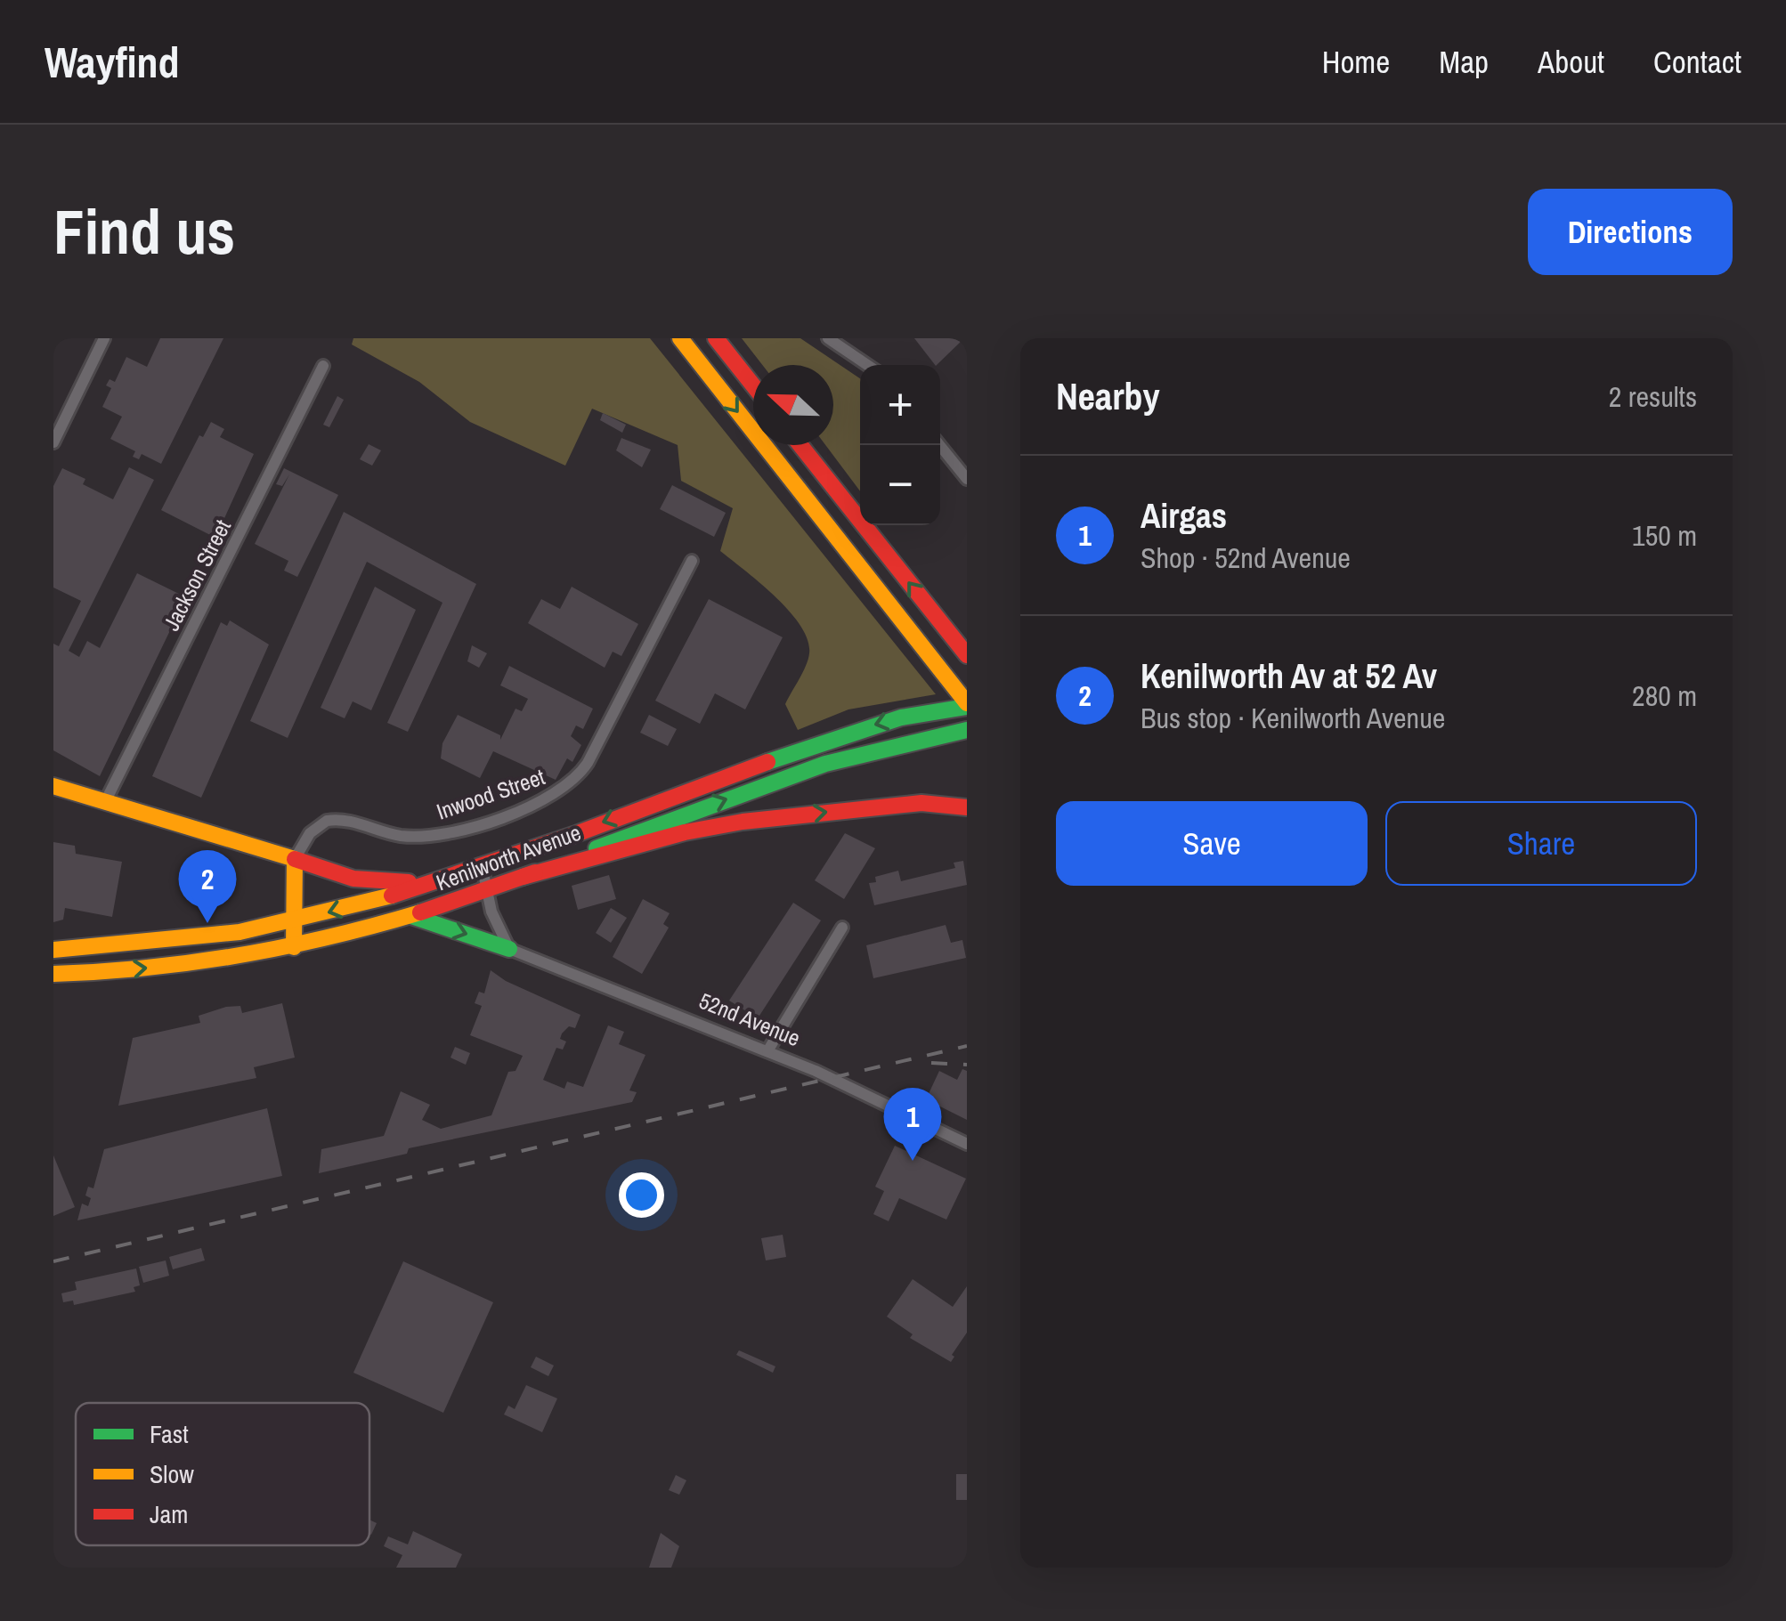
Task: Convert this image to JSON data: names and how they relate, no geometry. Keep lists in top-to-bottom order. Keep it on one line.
{"streets":{"main road":["Kenilworth Avenue"],"street":["Jackson Street","Inwood Street","52nd Avenue"]},"legend":["Fast","Slow","Jam"],"north":"left","page":{"header":"Wayfind","nav":["Home","Map","About","Contact"],"buttons":["Directions",["Save","Share"]],"title":"Find us","heading":["Nearby","2 results"],"map_buttons":["+","−"],"list":[{"mark":"1","name":"Airgas","note":"Shop · 52nd Avenue","value":"150 m"},{"mark":"2","name":"Kenilworth Av at 52 Av","note":"Bus stop · Kenilworth Avenue","value":"280 m"}],"pins":["2","1"]}}
